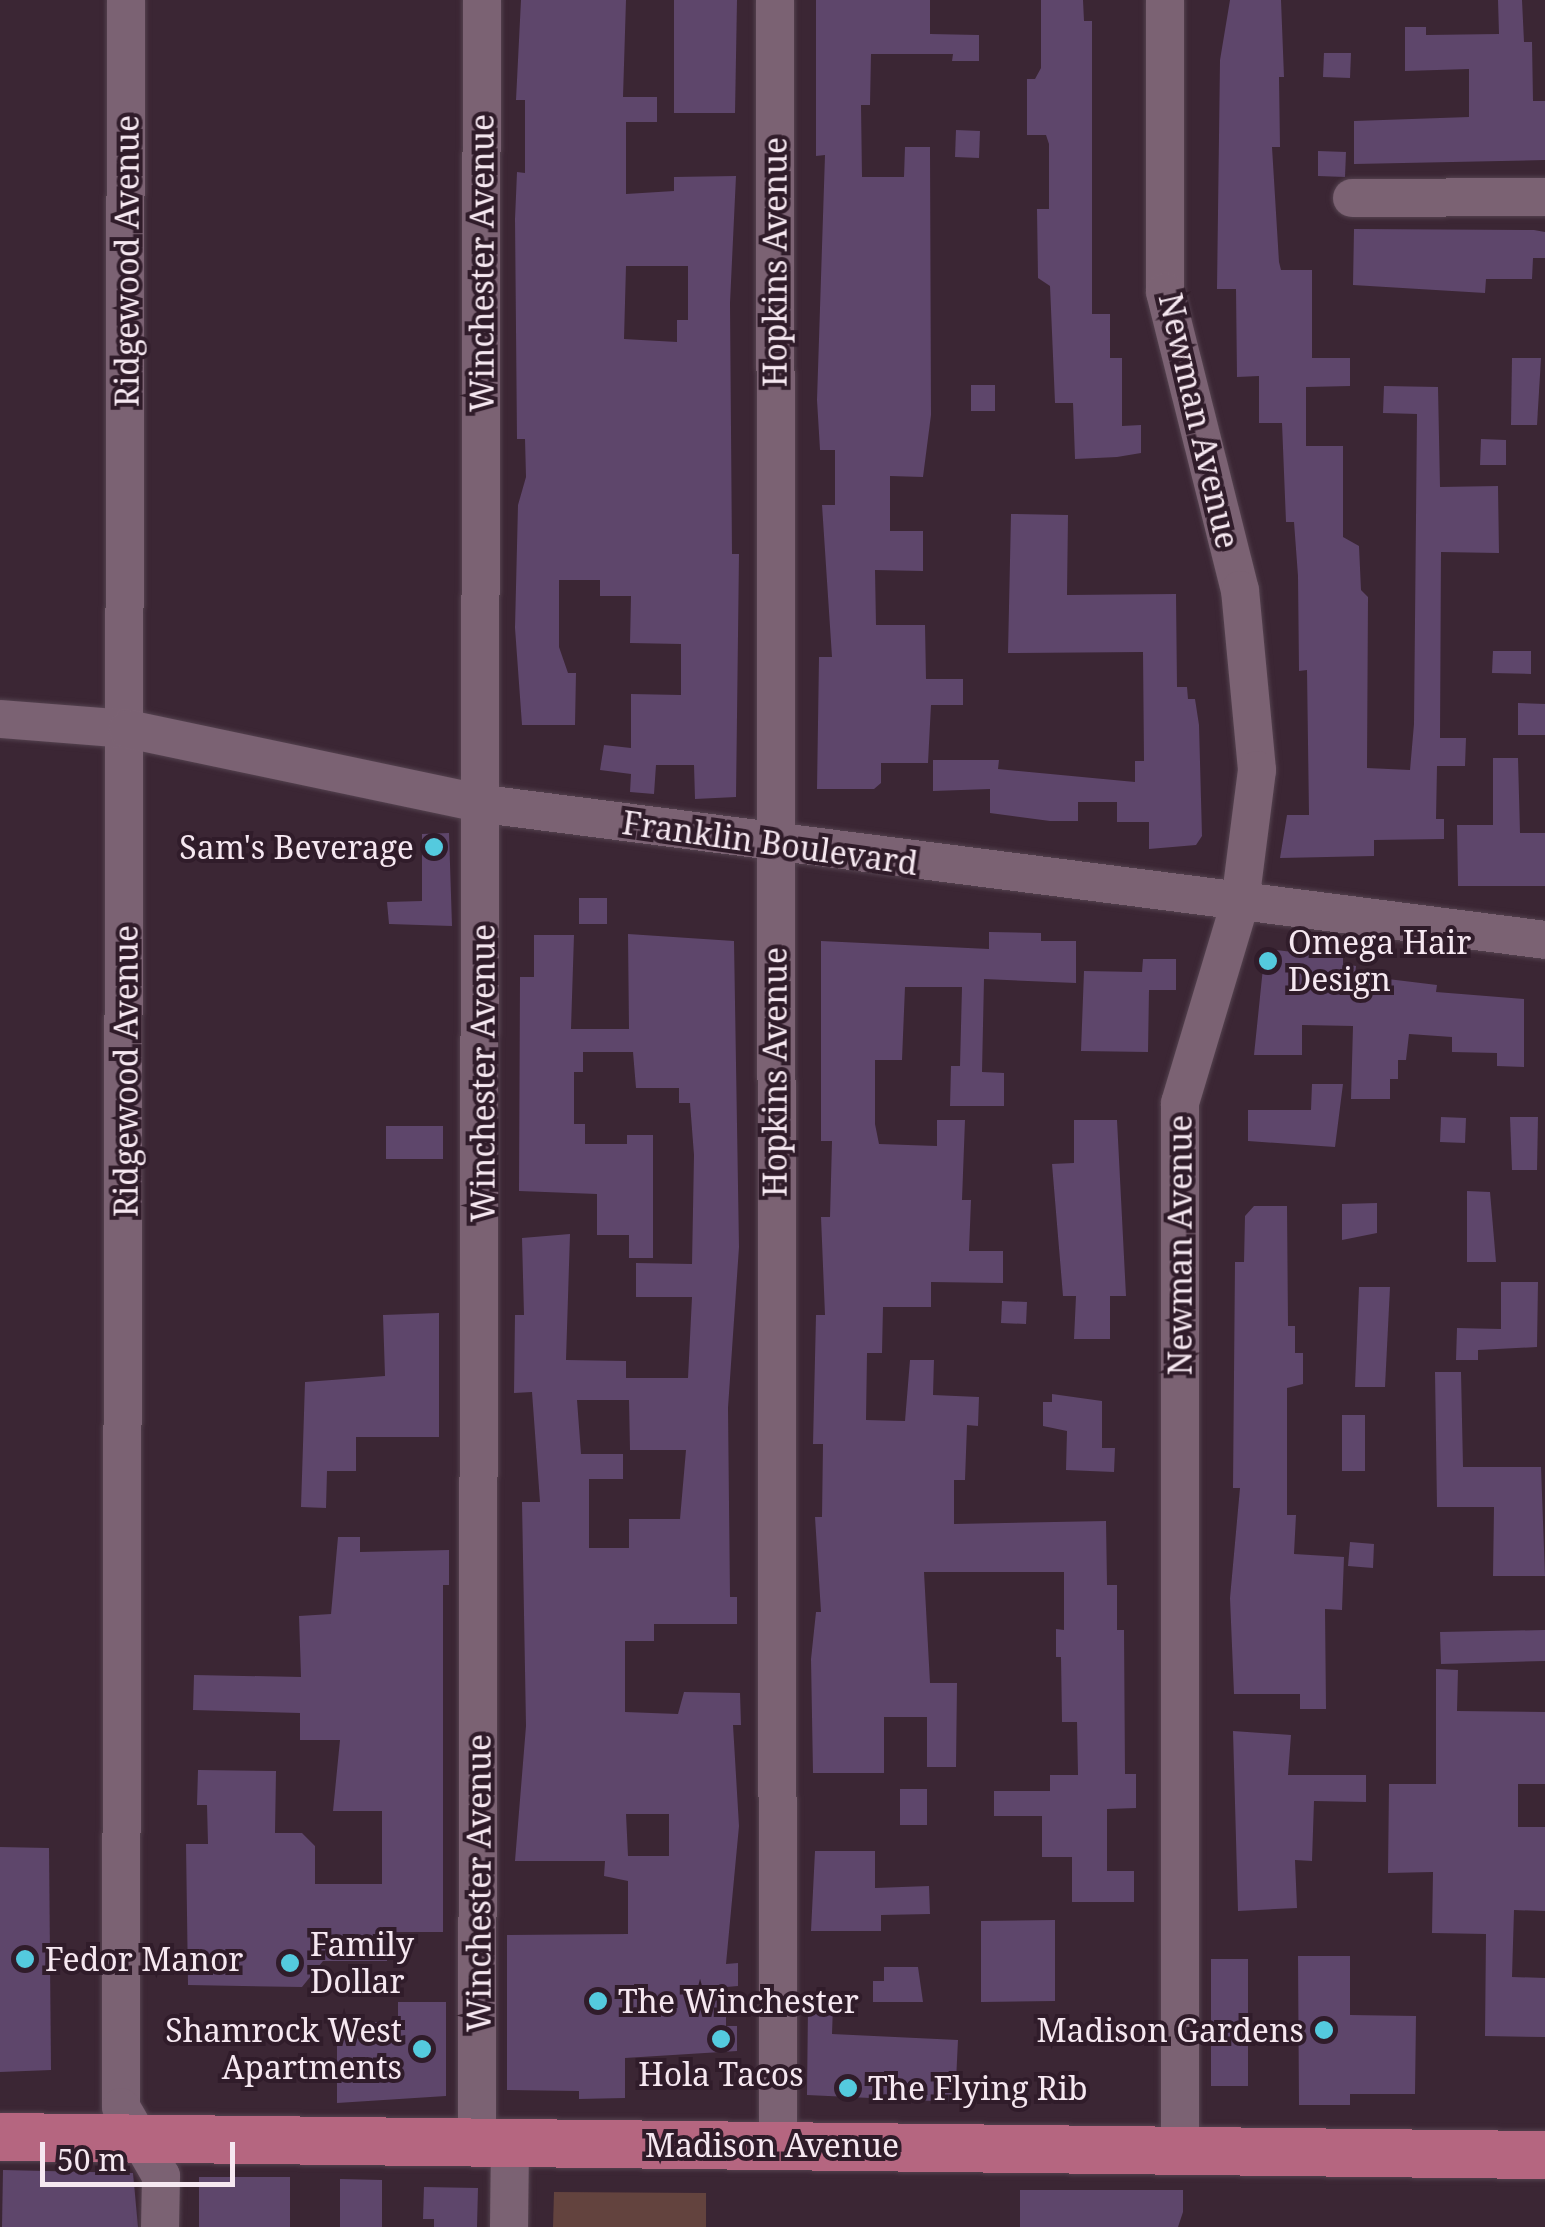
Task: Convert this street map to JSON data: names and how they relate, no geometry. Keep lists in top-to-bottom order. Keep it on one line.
{"streets":{"main road":["Madison Avenue"],"street":["Ridgewood Avenue","Hopkins Avenue","Winchester Avenue","Newman Avenue","Franklin Boulevard"]},"crossings":[["Ridgewood Avenue","Franklin Boulevard"],["Ridgewood Avenue","Madison Avenue"],["Hopkins Avenue","Franklin Boulevard"],["Hopkins Avenue","Madison Avenue"],["Winchester Avenue","Franklin Boulevard"],["Winchester Avenue","Madison Avenue"],["Newman Avenue","Franklin Boulevard"],["Newman Avenue","Madison Avenue"]],"places":["Sam's Beverage","Omega Hair Design","Fedor Manor","Family Dollar","The Winchester","Madison Gardens","Hola Tacos","Shamrock West Apartments","The Flying Rib"],"scale_bar":"50 m"}
